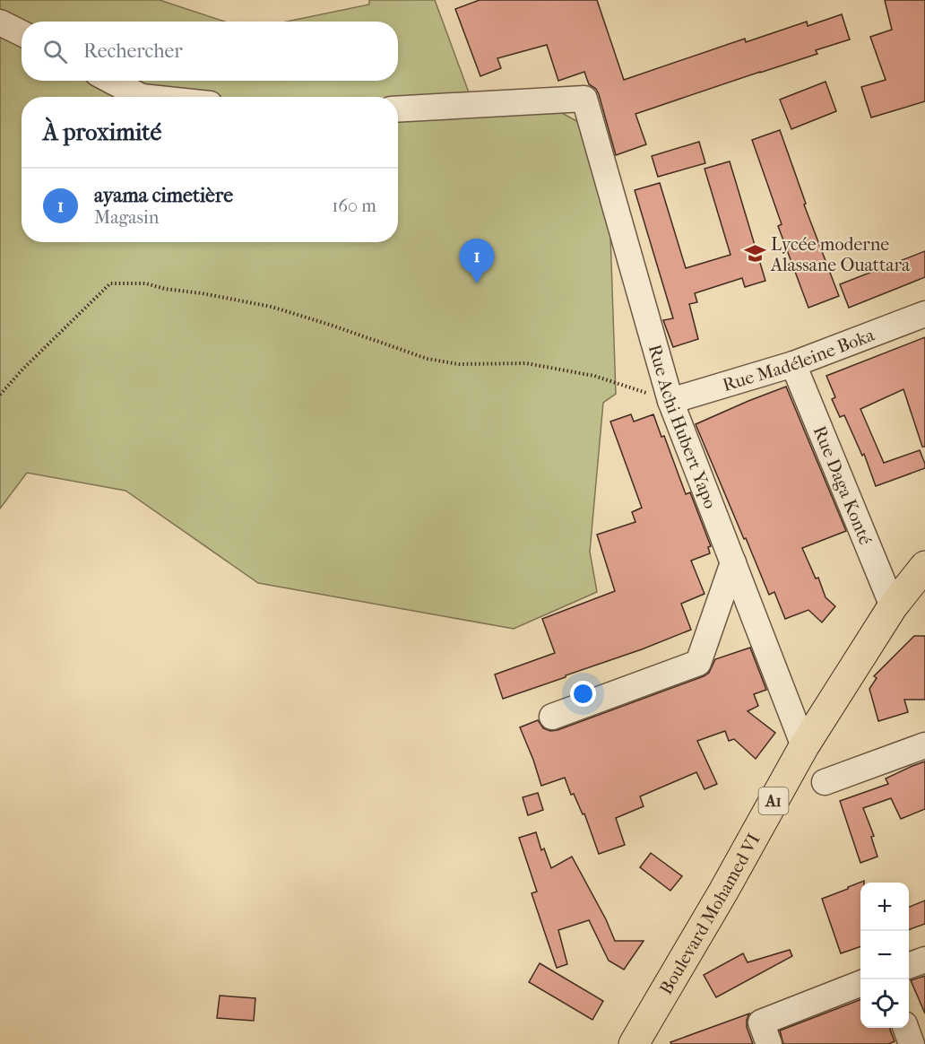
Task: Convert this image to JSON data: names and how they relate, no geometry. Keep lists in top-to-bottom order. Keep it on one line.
{"streets":{"main road":["A1","Boulevard Mohamed VI"],"street":["Rue Madéleine Boka","Rue Achi Hubert Yapo","Rue Daga Konté"]},"crossings":[["Rue Madéleine Boka","Rue Achi Hubert Yapo"],["Rue Madéleine Boka","Rue Daga Konté"],["Rue Achi Hubert Yapo","Boulevard Mohamed VI"],["Rue Daga Konté","Boulevard Mohamed VI"]],"places":{"school or university":["Lycée moderne Alassane Ouattara"]},"page":{"search":"Rechercher","heading":"À proximité","list":[{"mark":"1","name":"ayama cimetière","note":"Magasin","value":"160 m"}],"pins":"1","map_buttons":["+","−"]}}
